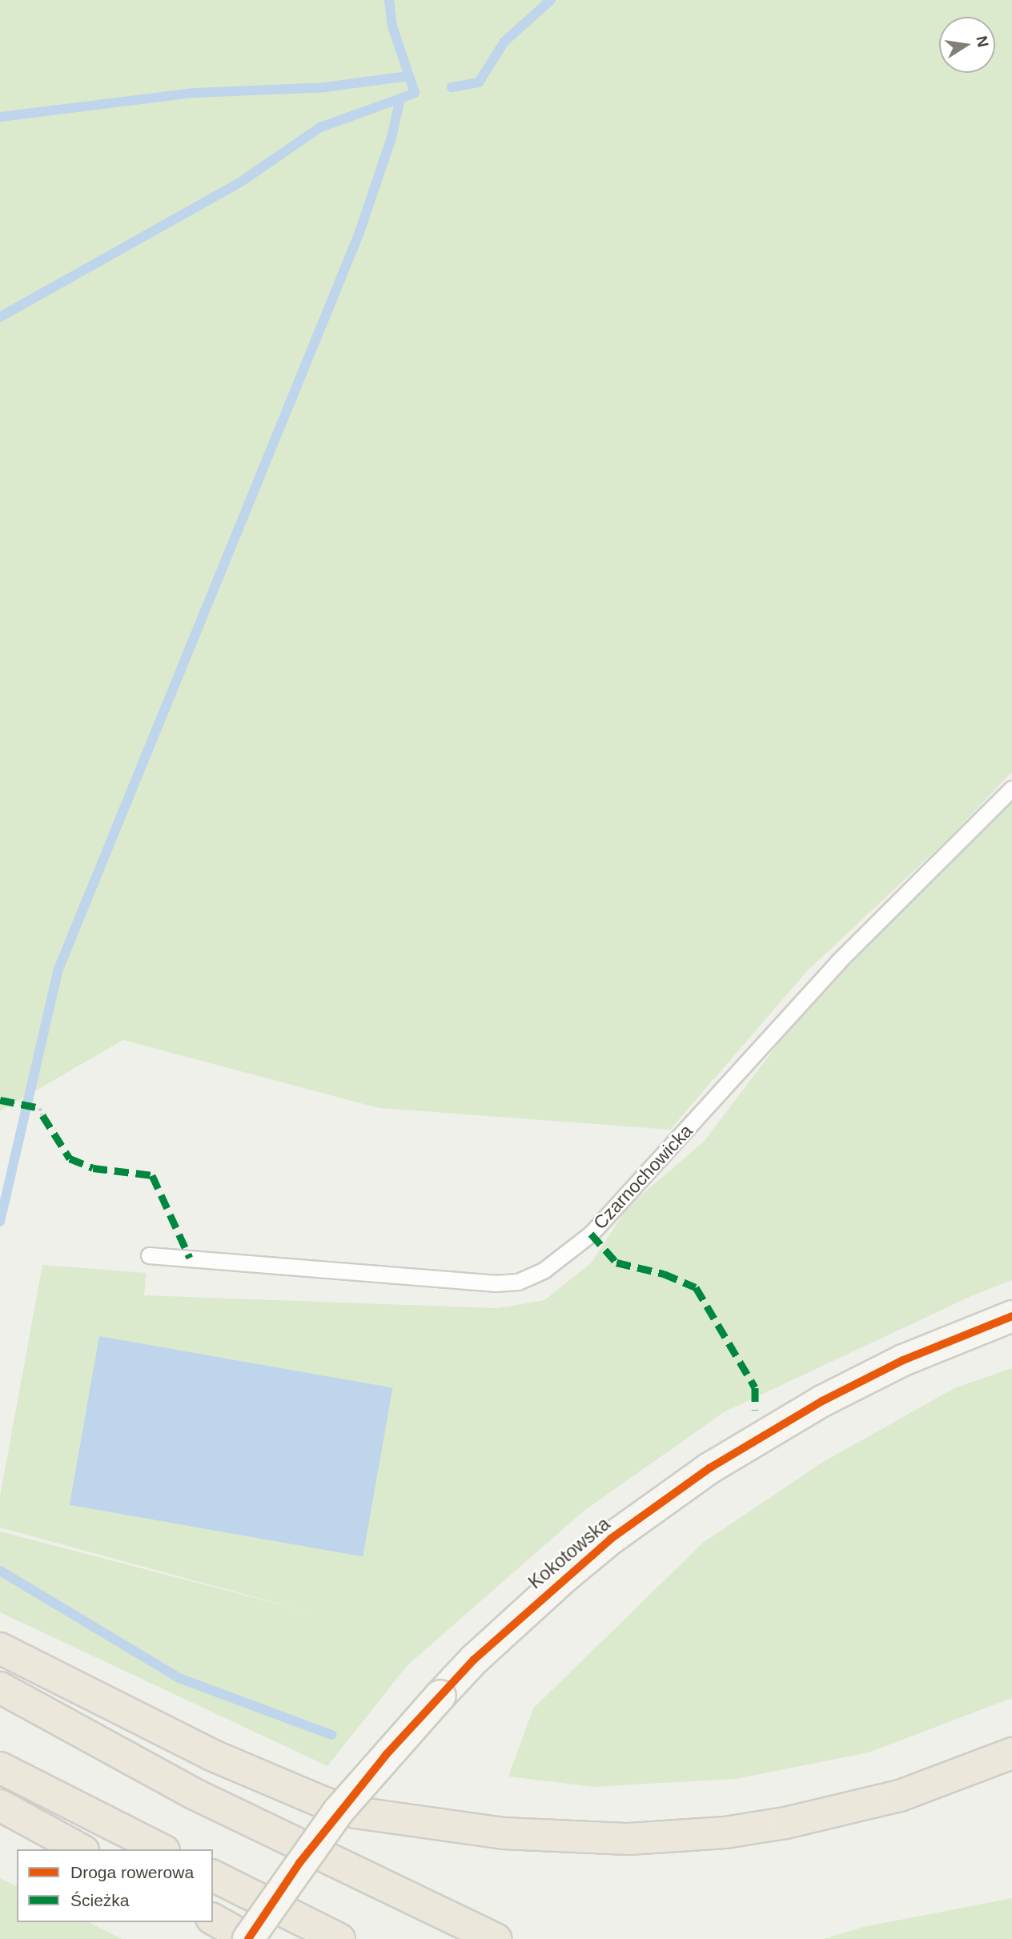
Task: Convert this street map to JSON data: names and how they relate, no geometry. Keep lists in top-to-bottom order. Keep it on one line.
{"streets":{"street":["Kokotowska"],"lane":["Czarnochowicka"]},"legend":["Droga rowerowa","Ścieżka"],"north":"right"}
